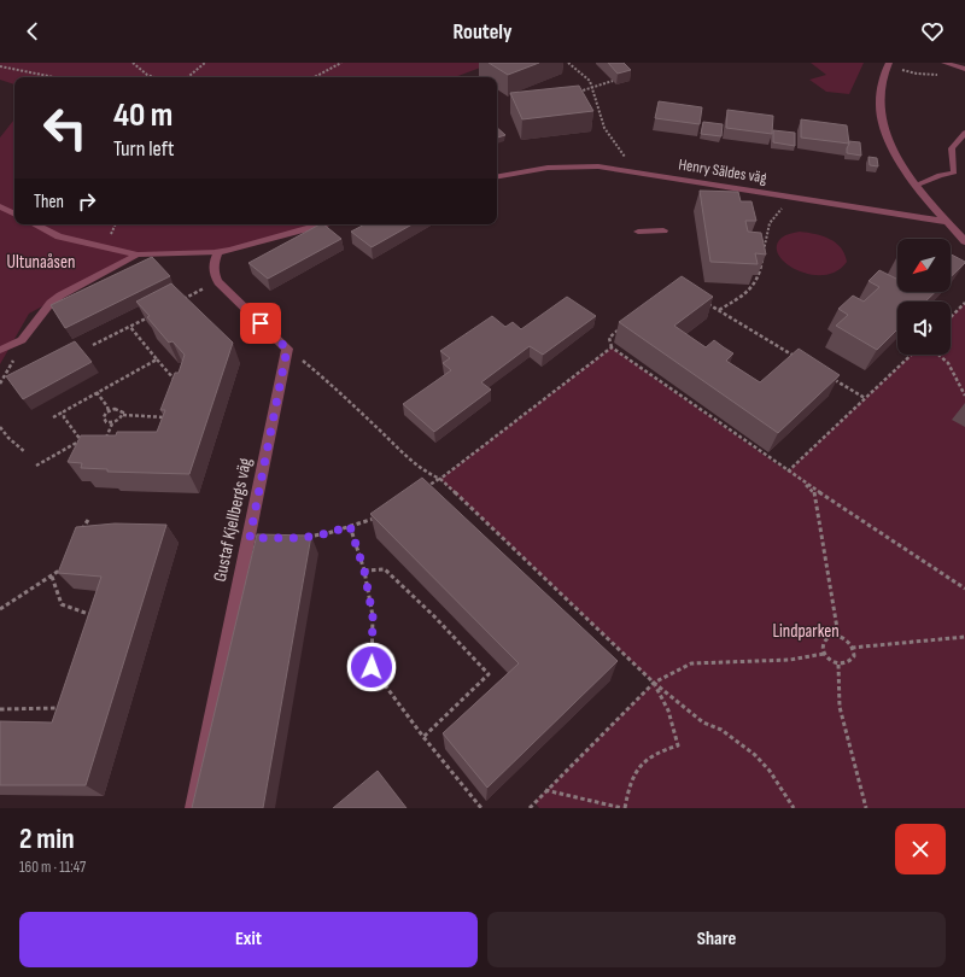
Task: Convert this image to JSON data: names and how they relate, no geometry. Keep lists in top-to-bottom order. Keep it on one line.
{"streets":{"street":["Henry Säldes väg","Gustaf Kjellbergs väg"]},"parks":["Ultunaåsen","Lindparken"],"north":"bottom left","page":{"header":"Routely","turn":["40 m","Turn left"],"then":"Then","heading":["2 min","160 m · 11:47"],"buttons":["Exit","Share"]}}
